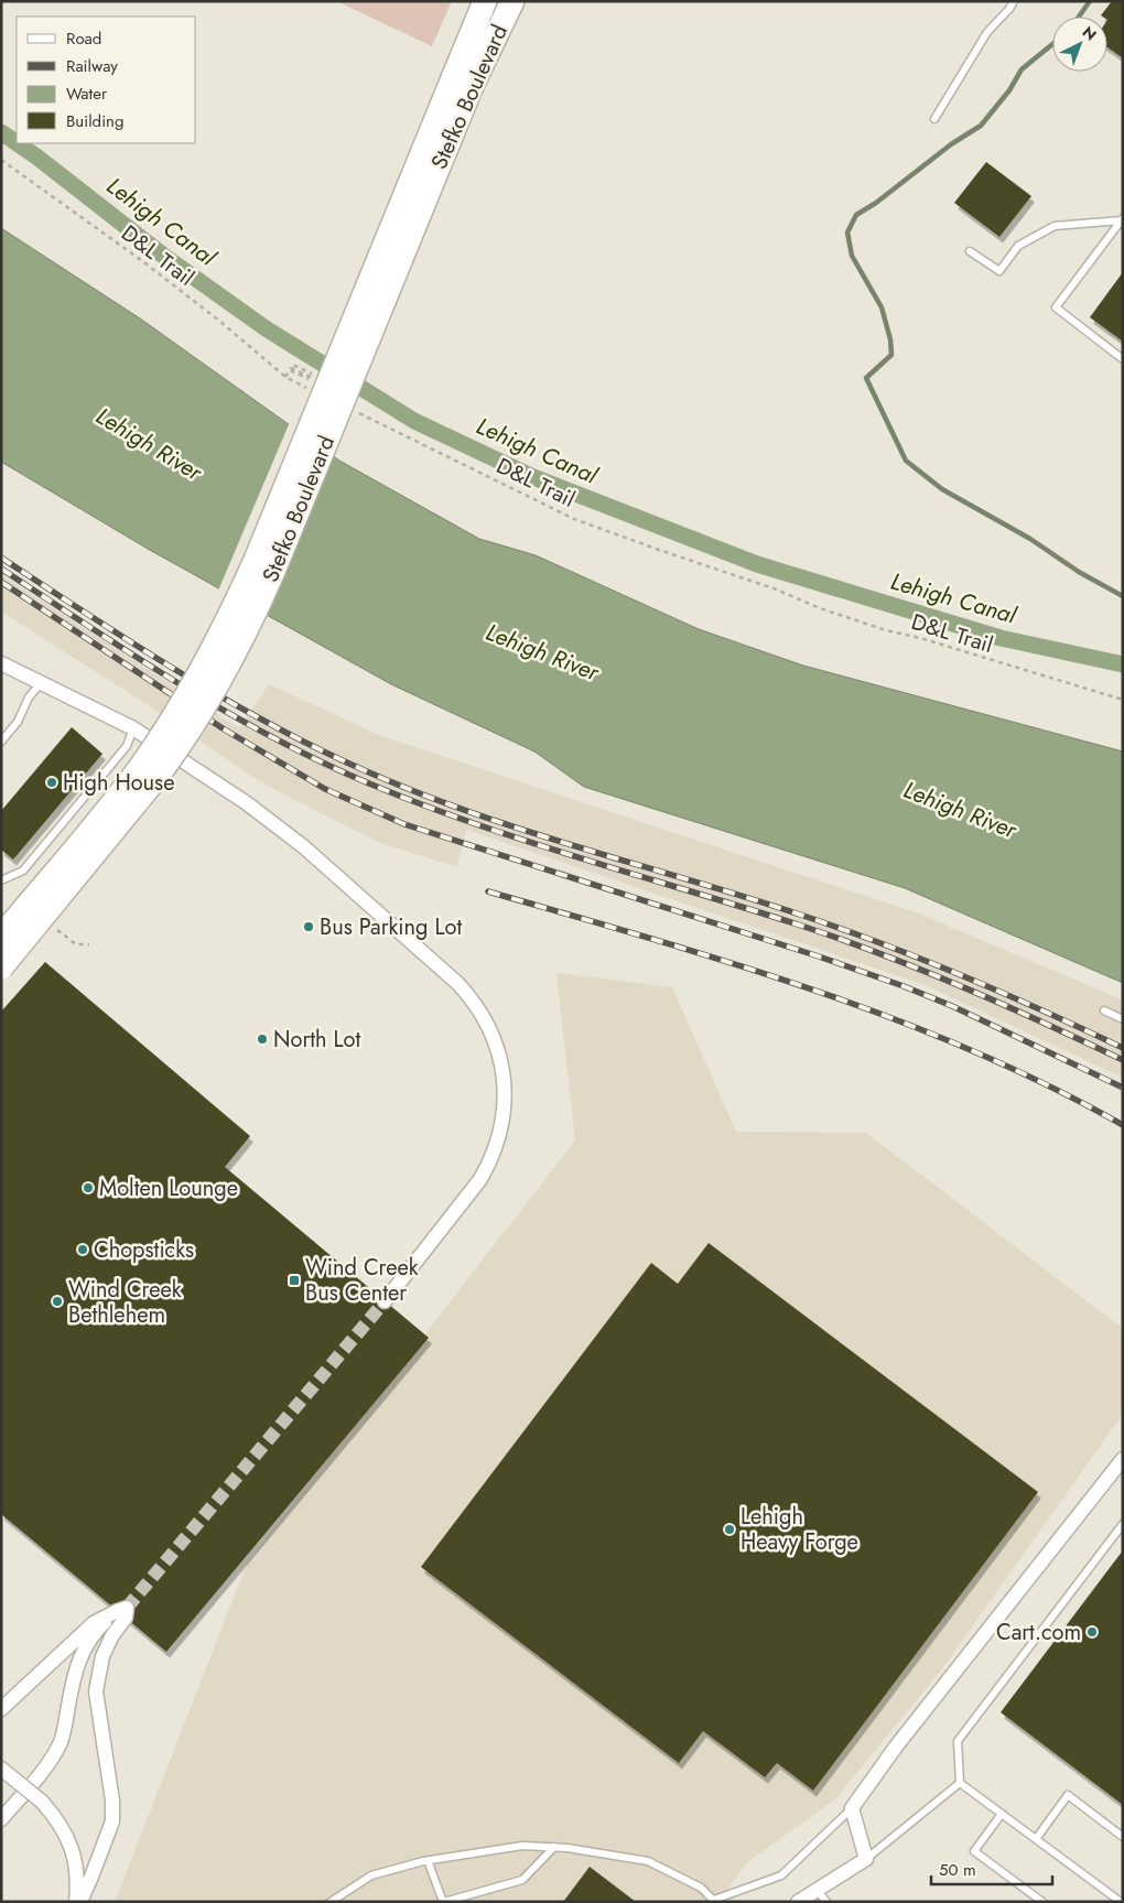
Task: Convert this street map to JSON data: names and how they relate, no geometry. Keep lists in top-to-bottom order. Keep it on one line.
{"streets":{"main road":["Stefko Boulevard"],"path":["D&L Trail"]},"water":["Lehigh Canal","Lehigh River"],"places":{"other":["High House","Bus Parking Lot","North Lot","Molten Lounge","Chopsticks","Wind Creek Bethlehem","Lehigh Heavy Forge","Cart.com"],"transit":["Wind Creek Bus Center"]},"legend":["Road","Railway","Water","Building"],"scale_bar":"50 m","north":"top right"}
